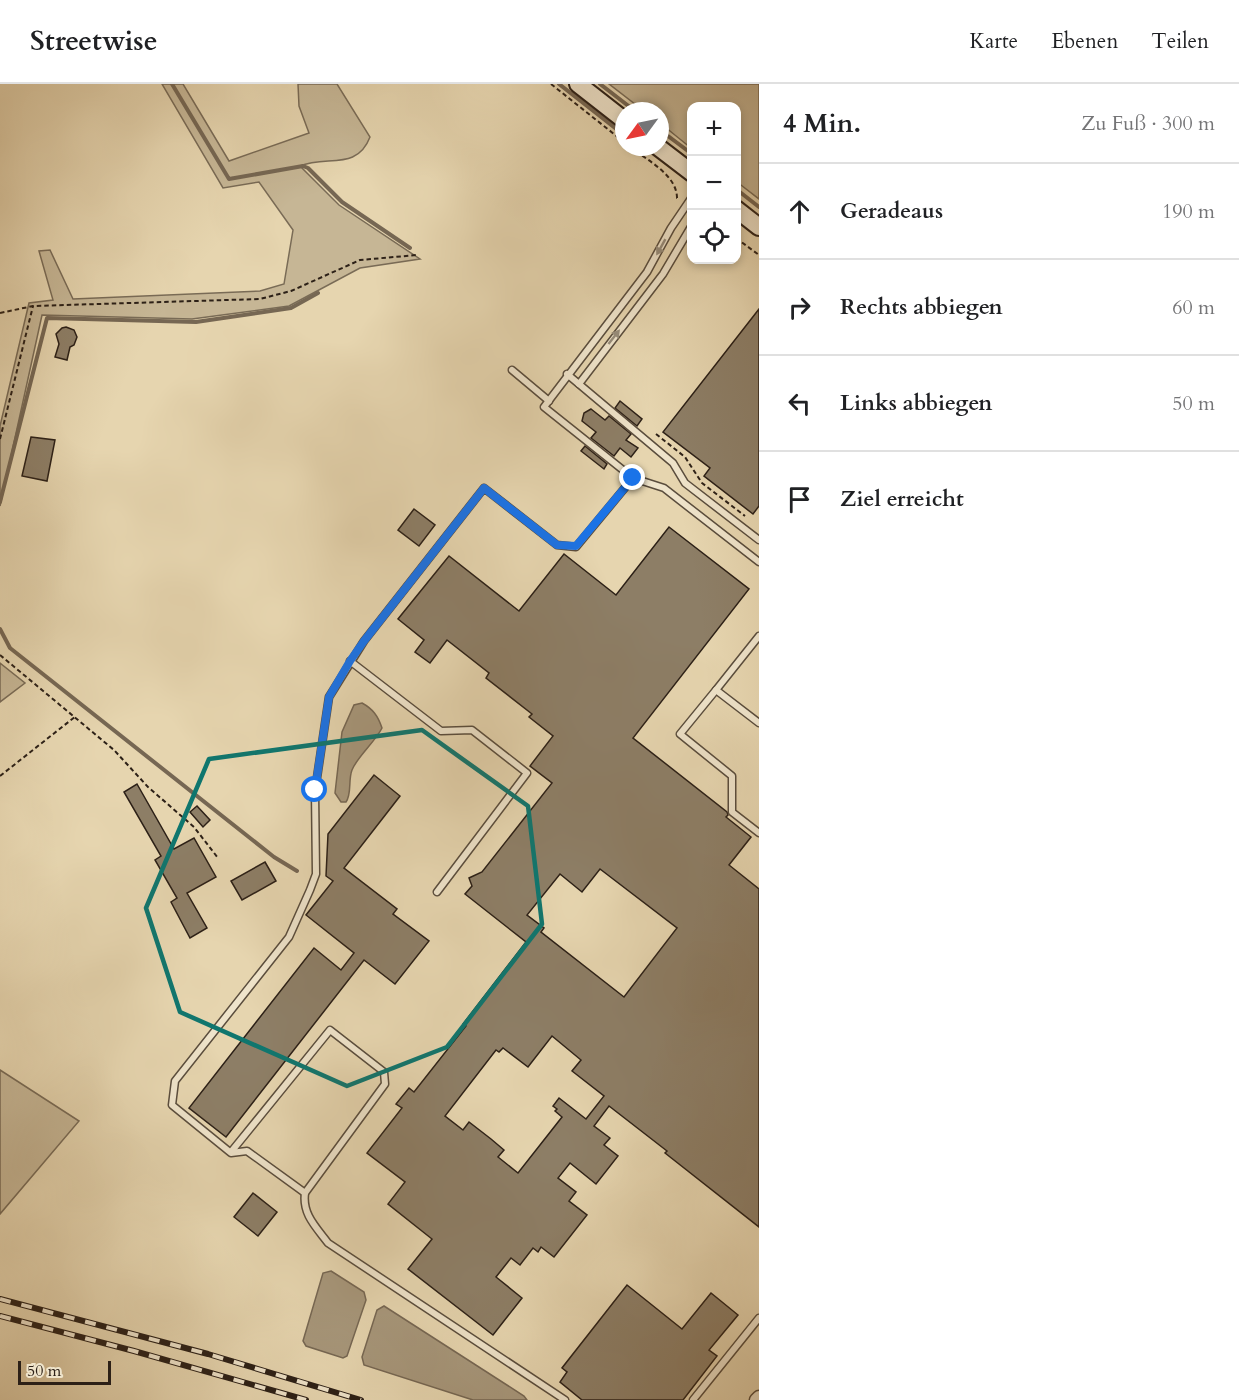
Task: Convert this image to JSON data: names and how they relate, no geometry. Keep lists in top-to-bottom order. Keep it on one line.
{"scale_bar":"50 m","north":"bottom left","page":{"header":"Streetwise","nav":["Karte","Ebenen","Teilen"],"heading":["4 Min.","Zu Fuß · 300 m"],"map_buttons":["+","−"],"list":[["Geradeaus","190 m"],["Rechts abbiegen","60 m"],["Links abbiegen","50 m"],"Ziel erreicht"],"scale":"50 m"}}
